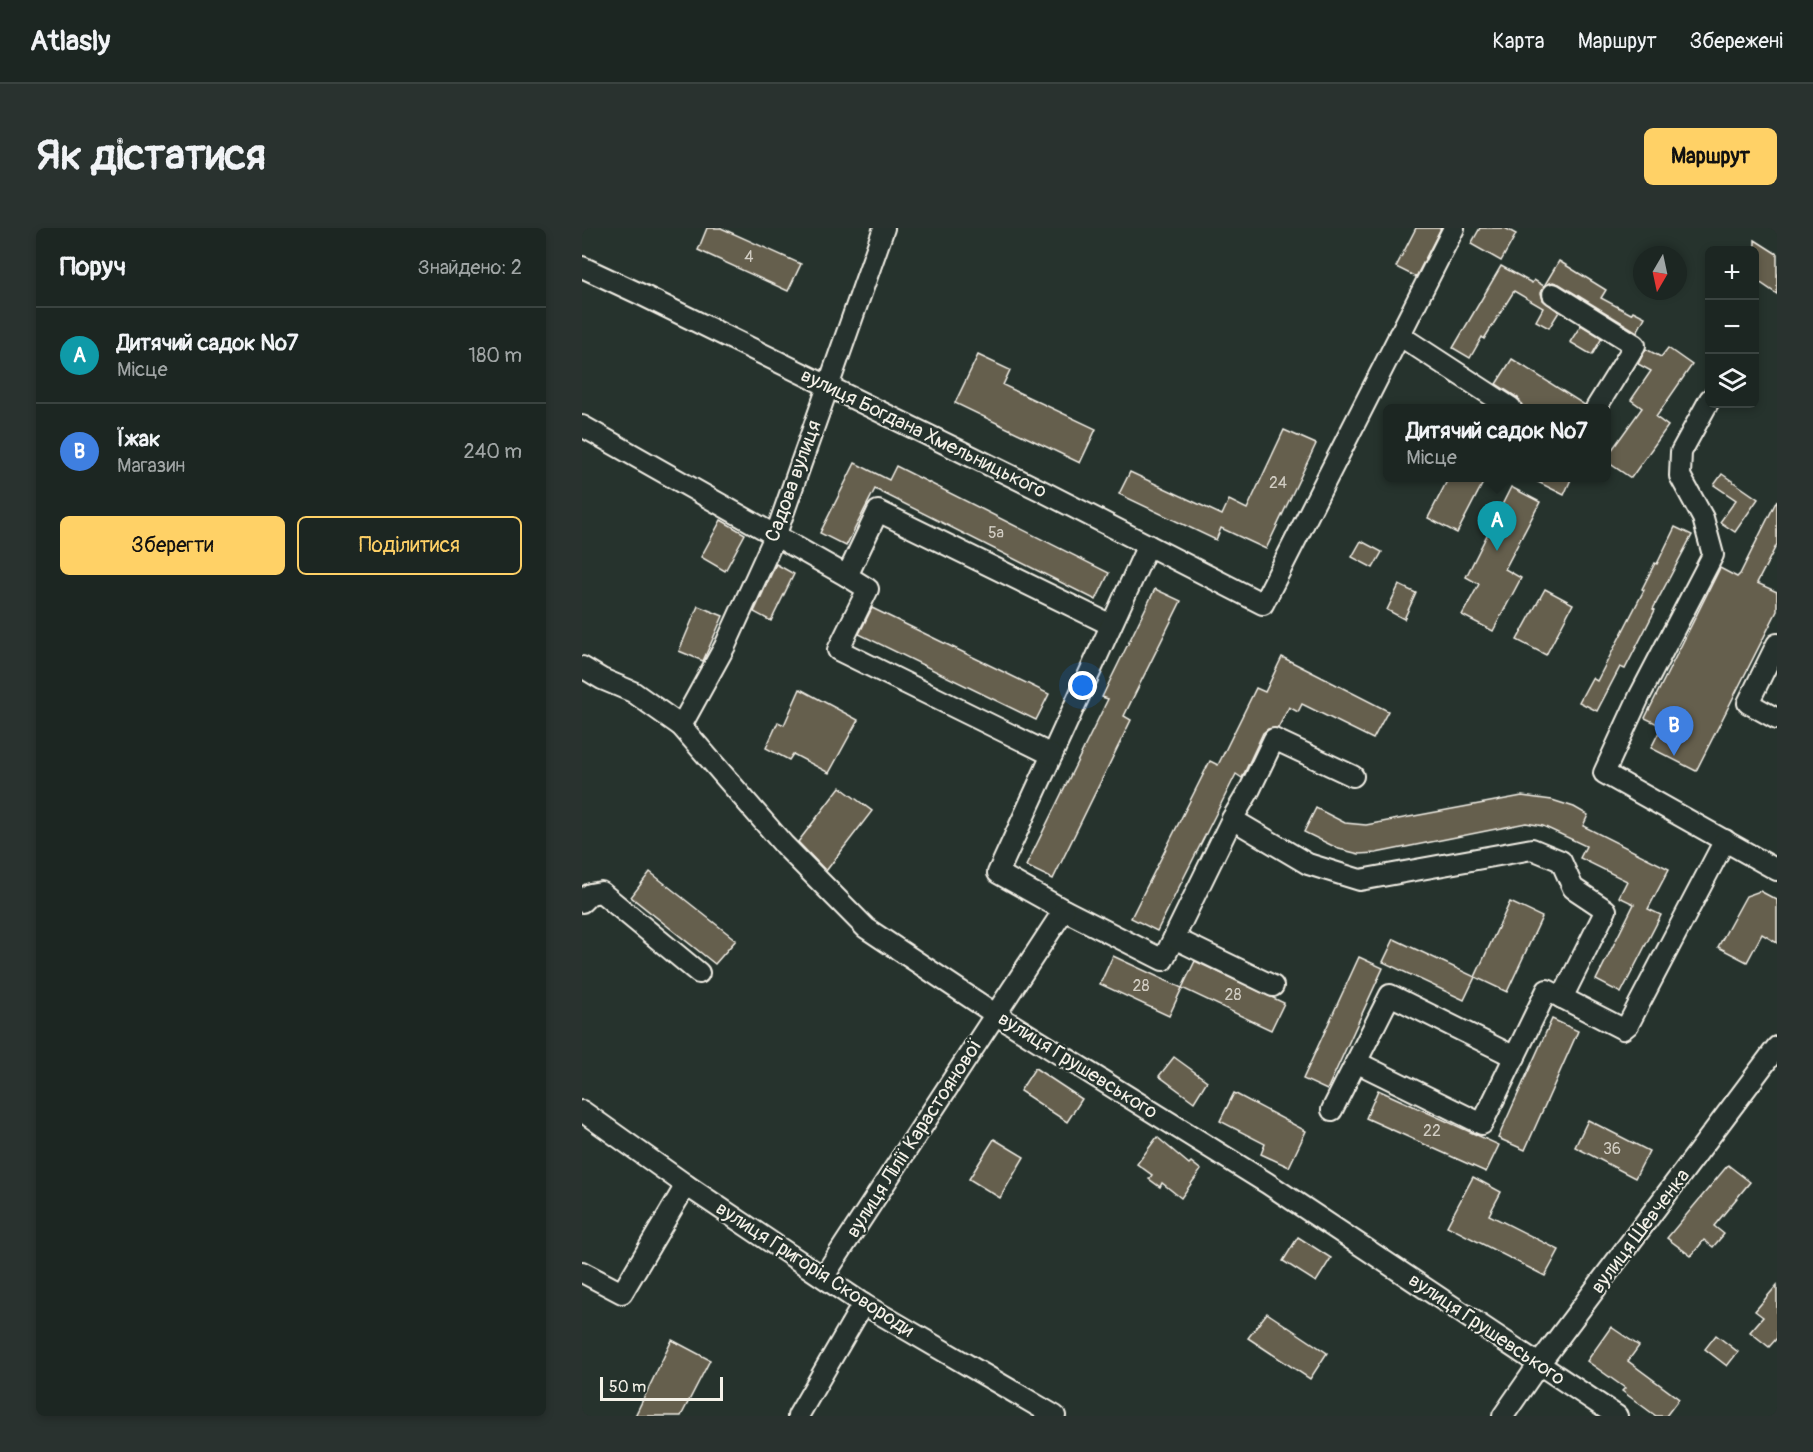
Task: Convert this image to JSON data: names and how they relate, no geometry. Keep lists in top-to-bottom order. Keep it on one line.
{"streets":{"street":["вулиця Богдана Хмельницького","Садова вулиця","вулиця Грушевського","вулиця Лілії Карастоянової","вулиця Шевченка","вулиця Григорія Сковороди"]},"crossings":[["вулиця Богдана Хмельницького","Садова вулиця"],["Садова вулиця","вулиця Грушевського"],["вулиця Грушевського","вулиця Лілії Карастоянової"],["вулиця Грушевського","вулиця Шевченка"],["вулиця Лілії Карастоянової","вулиця Григорія Сковороди"]],"house_numbers":["4","24","5а","28","28","22","36"],"scale_bar":"50 m","north":"bottom","page":{"header":"Atlasly","nav":["Карта","Маршрут","Збережені"],"buttons":["Маршрут",["Зберегти","Поділитися"]],"title":"Як дістатися","heading":["Поруч","Знайдено: 2"],"map_buttons":["+","−"],"list":[{"mark":"A","name":"Дитячий садок №7","note":"Місце","value":"180 m"},{"mark":"B","name":"Їжак","note":"Магазин","value":"240 m"}],"popup":["Дитячий садок №7","Місце"],"pins":["A","B"],"scale":"50 m"}}
